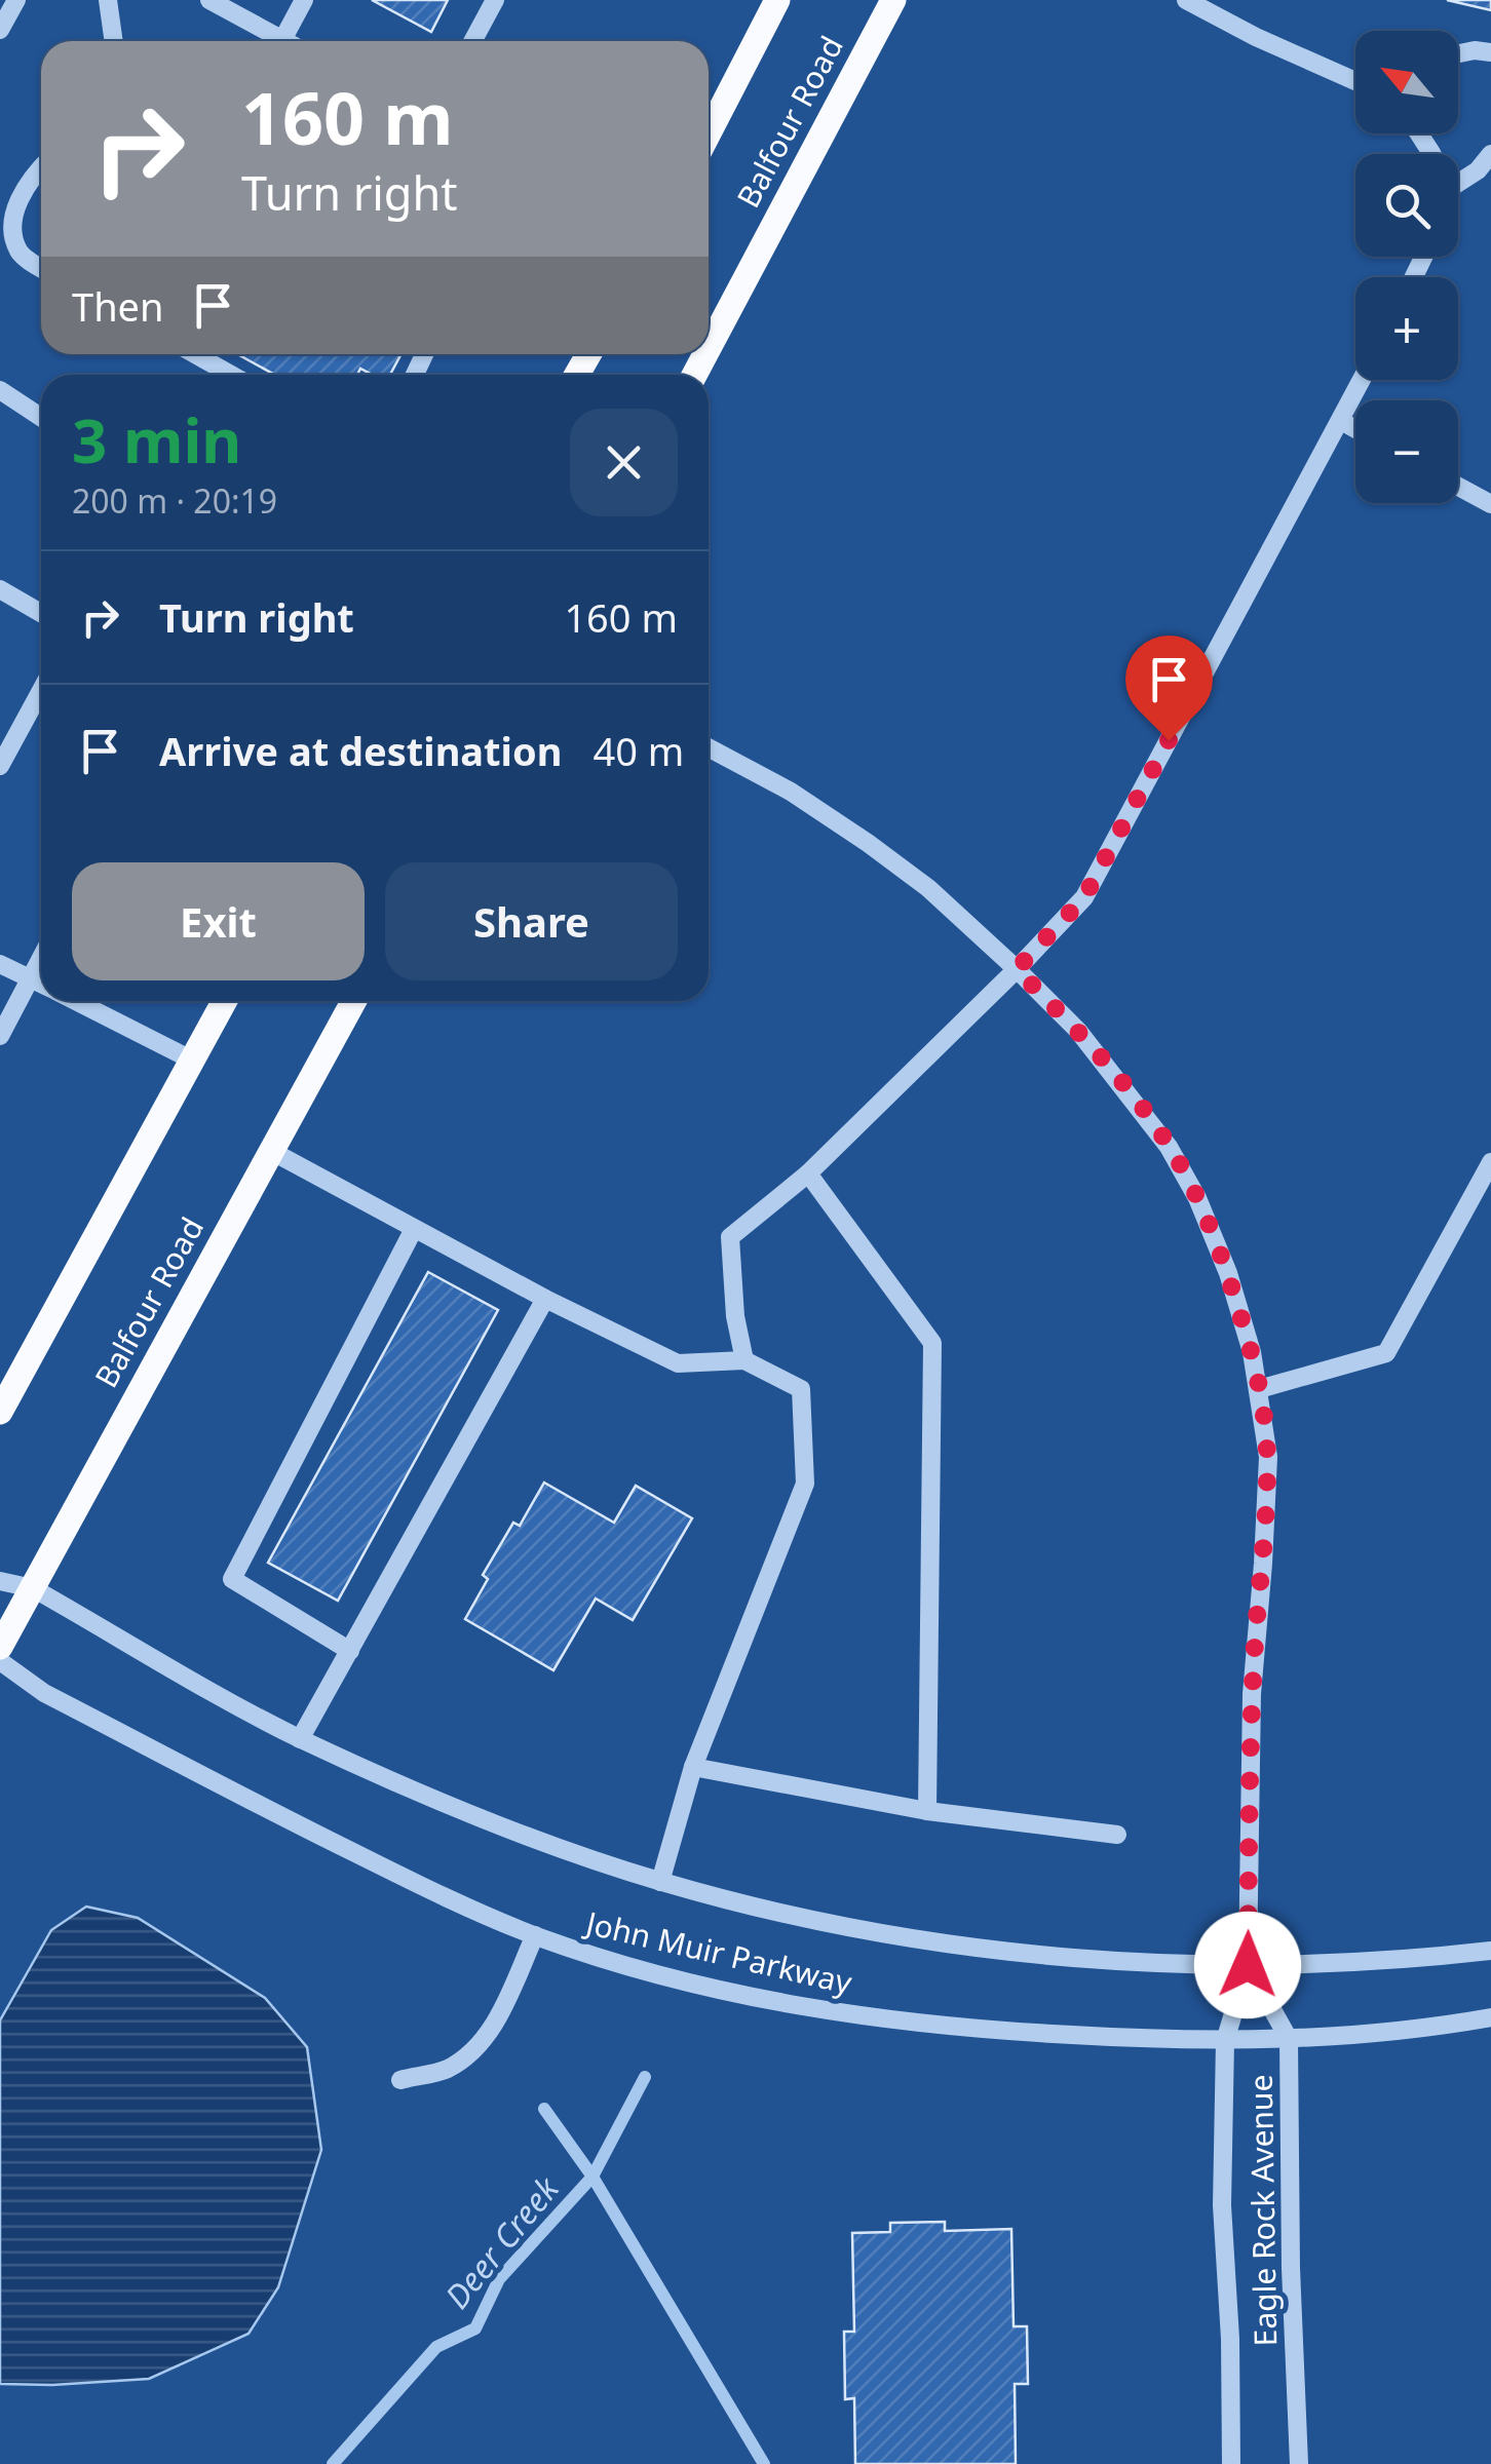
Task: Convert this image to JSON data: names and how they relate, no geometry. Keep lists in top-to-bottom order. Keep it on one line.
{"streets":{"main road":["Balfour Road"],"street":["John Muir Parkway","Eagle Rock Avenue"]},"crossings":[["Balfour Road","John Muir Parkway"],["John Muir Parkway","Eagle Rock Avenue"]],"water":["Deer Creek"],"north":"top left","page":{"map_buttons":["+","−"],"turn":["160 m","Turn right"],"then":"Then","heading":["3 min","200 m · 20:19"],"list":[{"name":"Turn right","value":"160 m"},{"name":"Arrive at destination","value":"40 m"}],"buttons":["Exit","Share"]}}
